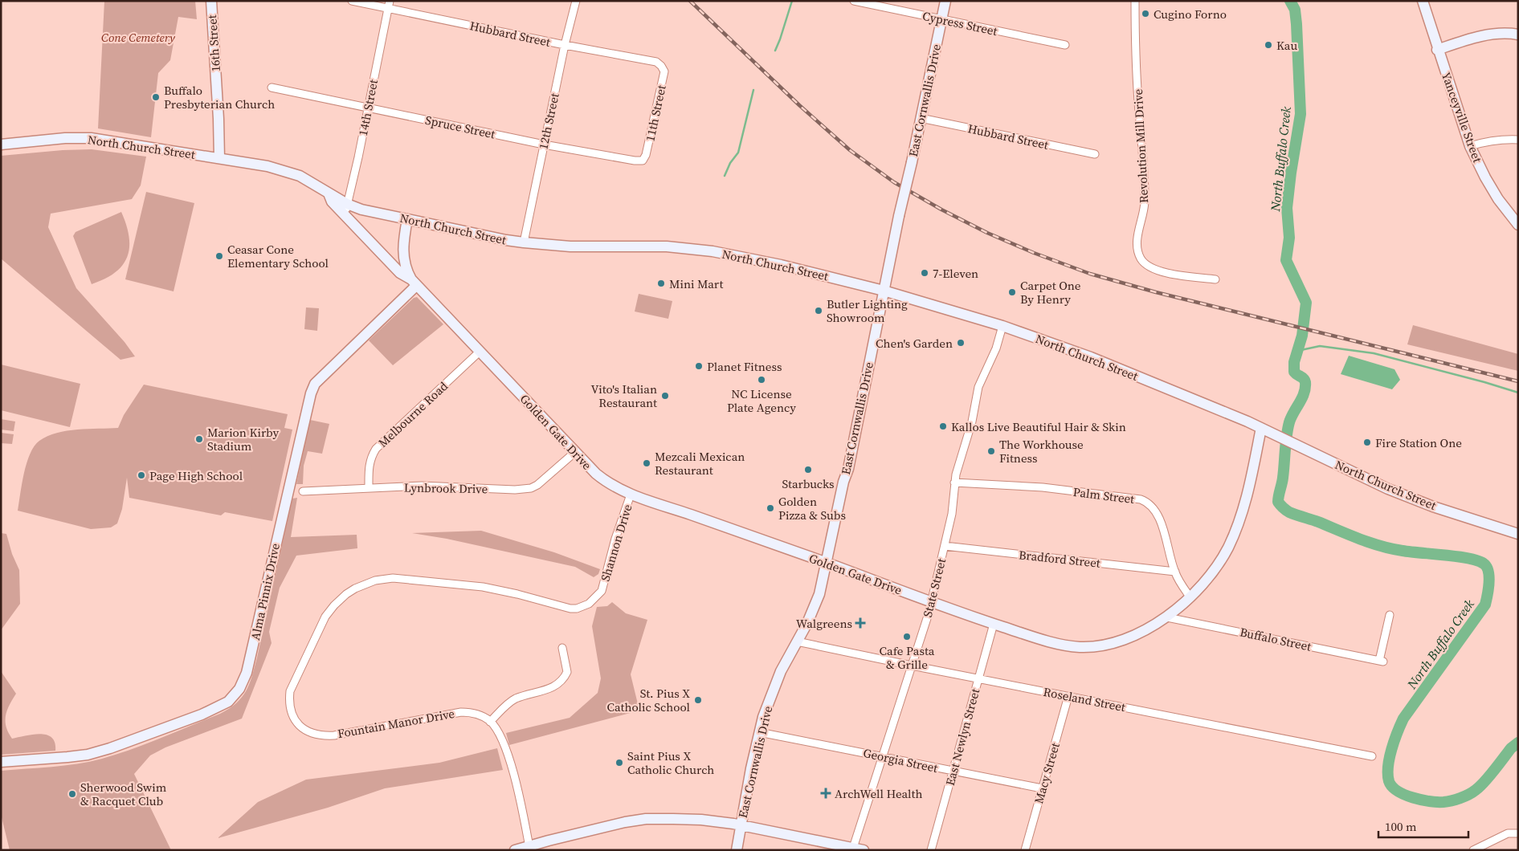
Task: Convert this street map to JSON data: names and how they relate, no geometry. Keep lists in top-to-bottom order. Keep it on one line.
{"streets":{"main road":["16th Street","East Cornwallis Drive","Yanceyville Street","North Church Street","Golden Gate Drive","Alma Pinnix Drive"],"street":["Cypress Street","Hubbard Street","14th Street","11th Street","12th Street","Spruce Street","Revolution Mill Drive","Melbourne Road","Lynbrook Drive","Palm Street","Shannon Drive","Bradford Street","State Street","Buffalo Street","Roseland Street","Fountain Manor Drive","East Newlyn Street","Georgia Street","Macy Street"]},"crossings":[["Cypress Street","East Cornwallis Drive"],["Hubbard Street","East Cornwallis Drive"],["Hubbard Street","14th Street"],["Hubbard Street","11th Street"],["Hubbard Street","12th Street"],["16th Street","North Church Street"],["East Cornwallis Drive","North Church Street"],["East Cornwallis Drive","Golden Gate Drive"],["East Cornwallis Drive","Roseland Street"],["East Cornwallis Drive","Georgia Street"],["14th Street","Spruce Street"],["14th Street","North Church Street"],["14th Street","Golden Gate Drive"],["11th Street","Spruce Street"],["12th Street","Spruce Street"],["12th Street","North Church Street"],["North Church Street","Golden Gate Drive"],["North Church Street","State Street"],["Melbourne Road","Golden Gate Drive"],["Melbourne Road","Lynbrook Drive"],["Golden Gate Drive","Lynbrook Drive"],["Golden Gate Drive","Palm Street"],["Golden Gate Drive","Shannon Drive"],["Golden Gate Drive","State Street"],["Golden Gate Drive","Alma Pinnix Drive"],["Golden Gate Drive","Buffalo Street"],["Golden Gate Drive","East Newlyn Street"],["Palm Street","Bradford Street"],["Palm Street","State Street"],["Shannon Drive","Fountain Manor Drive"],["Bradford Street","State Street"],["State Street","Roseland Street"],["State Street","Georgia Street"],["Roseland Street","East Newlyn Street"],["Roseland Street","Macy Street"],["East Newlyn Street","Georgia Street"],["Georgia Street","Macy Street"]],"water":["North Buffalo Creek"],"parks":["Cone Cemetery"],"places":{"other":["Cugino Forno","Kau","Buffalo Presbyterian Church","Ceasar Cone Elementary School","7-Eleven","Mini Mart","Carpet One By Henry","Butler Lighting Showroom","Chen's Garden","Planet Fitness","NC License Plate Agency","Vito's Italian Restaurant","Kallos Live Beautiful Hair & Skin","Marion Kirby Stadium","Fire Station One","The Workhouse Fitness","Mezcali Mexican Restaurant","Starbucks","Page High School","Golden Pizza & Subs","Cafe Pasta & Grille","St. Pius X Catholic School","Saint Pius X Catholic Church","Sherwood Swim & Racquet Club"],"health":["Walgreens","ArchWell Health"]},"scale_bar":"100 m"}
